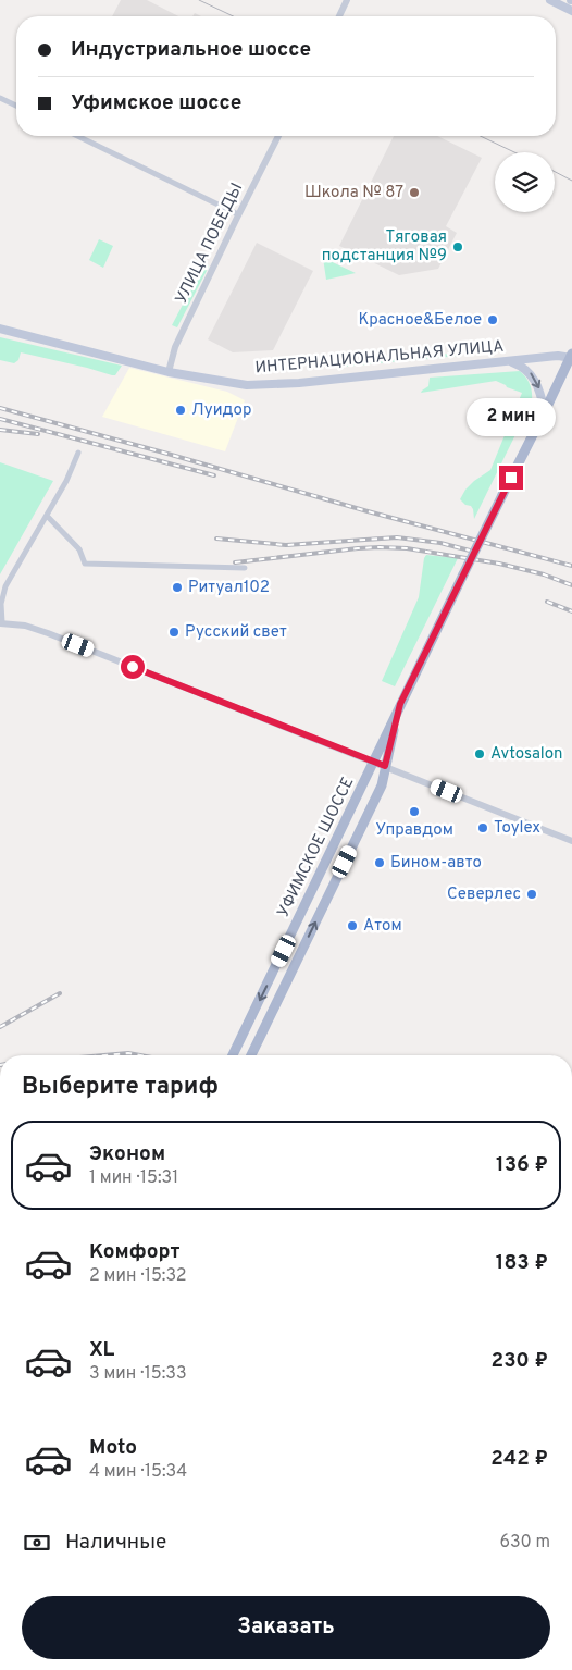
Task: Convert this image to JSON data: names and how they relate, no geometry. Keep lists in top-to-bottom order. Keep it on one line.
{"streets":{"main road":["ИНТЕРНАЦИОНАЛЬНАЯ УЛИЦА","УФИМСКОЕ ШОССЕ"],"street":["УЛИЦА ПОБЕДЫ"]},"crossings":[["УЛИЦА ПОБЕДЫ","ИНТЕРНАЦИОНАЛЬНАЯ УЛИЦА"],["ИНТЕРНАЦИОНАЛЬНАЯ УЛИЦА","УФИМСКОЕ ШОССЕ"]],"places":["Школа № 87","Тяговая подстанция №9","Красное&Белое","Луидор","Ритуал102","Русский свет","Avtosalon","Управдом","Toylex","Бином-авто","Северлес","Атом"],"page":{"banner":["Индустриальное шоссе","Уфимское шоссе"],"bubble":"2 мин","heading":"Выберите тариф","list":[{"name":"Эконом","note":"1 мин · 15:31","value":"136 ₽"},{"name":"Комфорт","note":"2 мин · 15:32","value":"183 ₽"},{"name":"XL","note":"3 мин · 15:33","value":"230 ₽"},{"name":"Moto","note":"4 мин · 15:34","value":"242 ₽"}],"pay":["Наличные","630 m"],"buttons":"Заказать"}}
